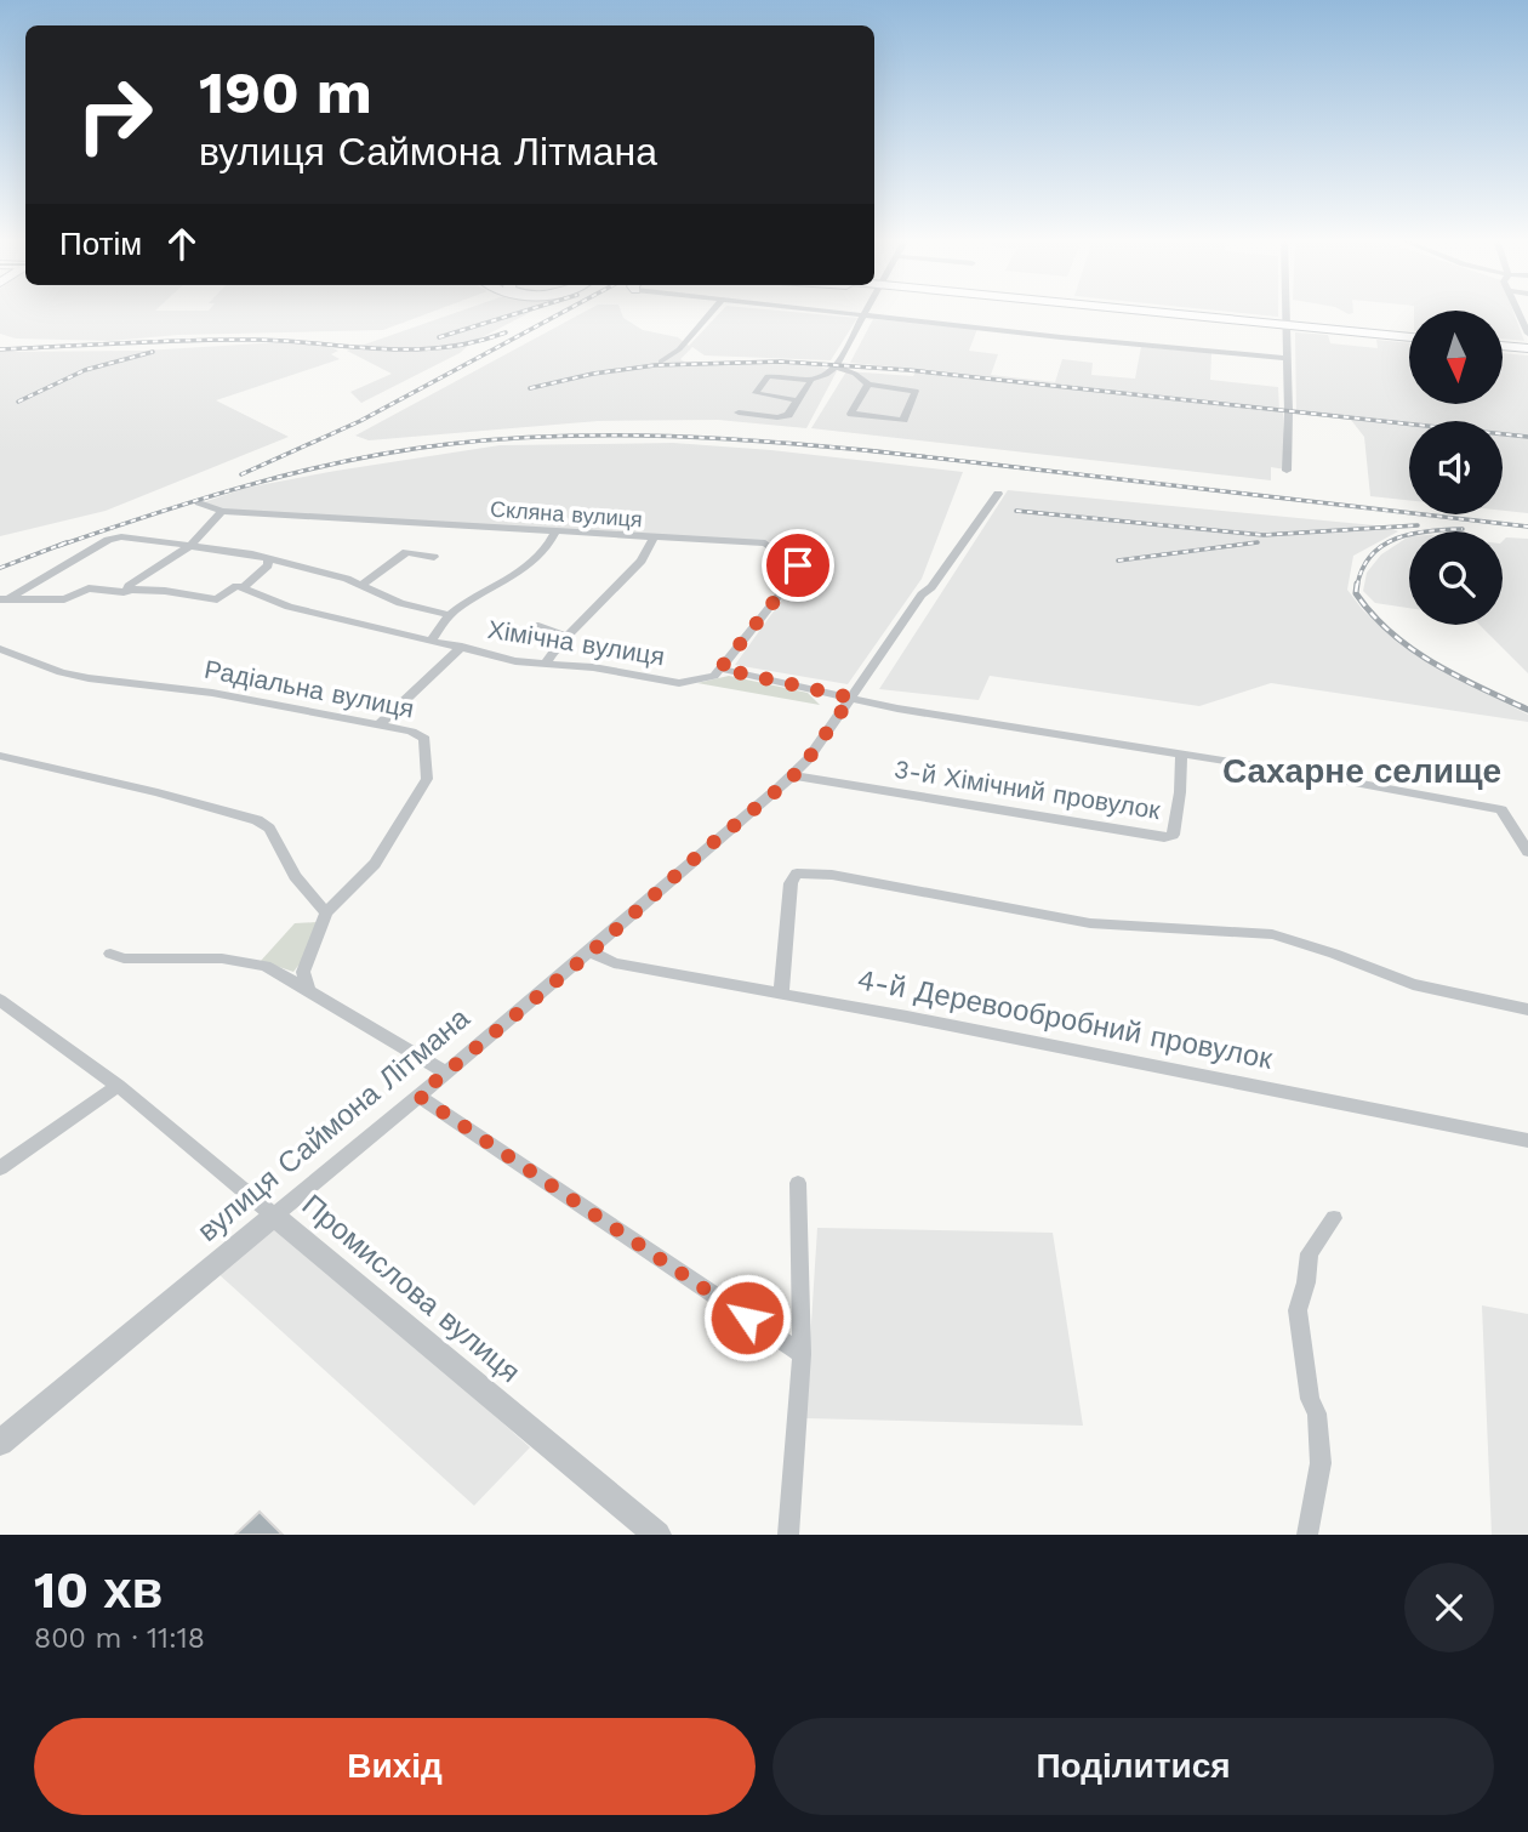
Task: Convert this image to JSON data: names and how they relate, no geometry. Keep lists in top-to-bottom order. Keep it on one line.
{"streets":{"street":["Скляна вулиця","Хімічна вулиця","Радіальна вулиця","3-й Хімічний провулок","4-й Деревообробний провулок","вулиця Саймона Літмана","Промислова вулиця"]},"crossings":[["Скляна вулиця","Хімічна вулиця"],["3-й Хімічний провулок","вулиця Саймона Літмана"],["4-й Деревообробний провулок","вулиця Саймона Літмана"],["вулиця Саймона Літмана","Промислова вулиця"]],"districts":["Сахарне селище"],"north":"bottom","page":{"turn":["190 m","вулиця Саймона Літмана"],"then":"Потім","heading":["10 хв","800 m · 11:18"],"buttons":["Вихід","Поділитися"]}}
